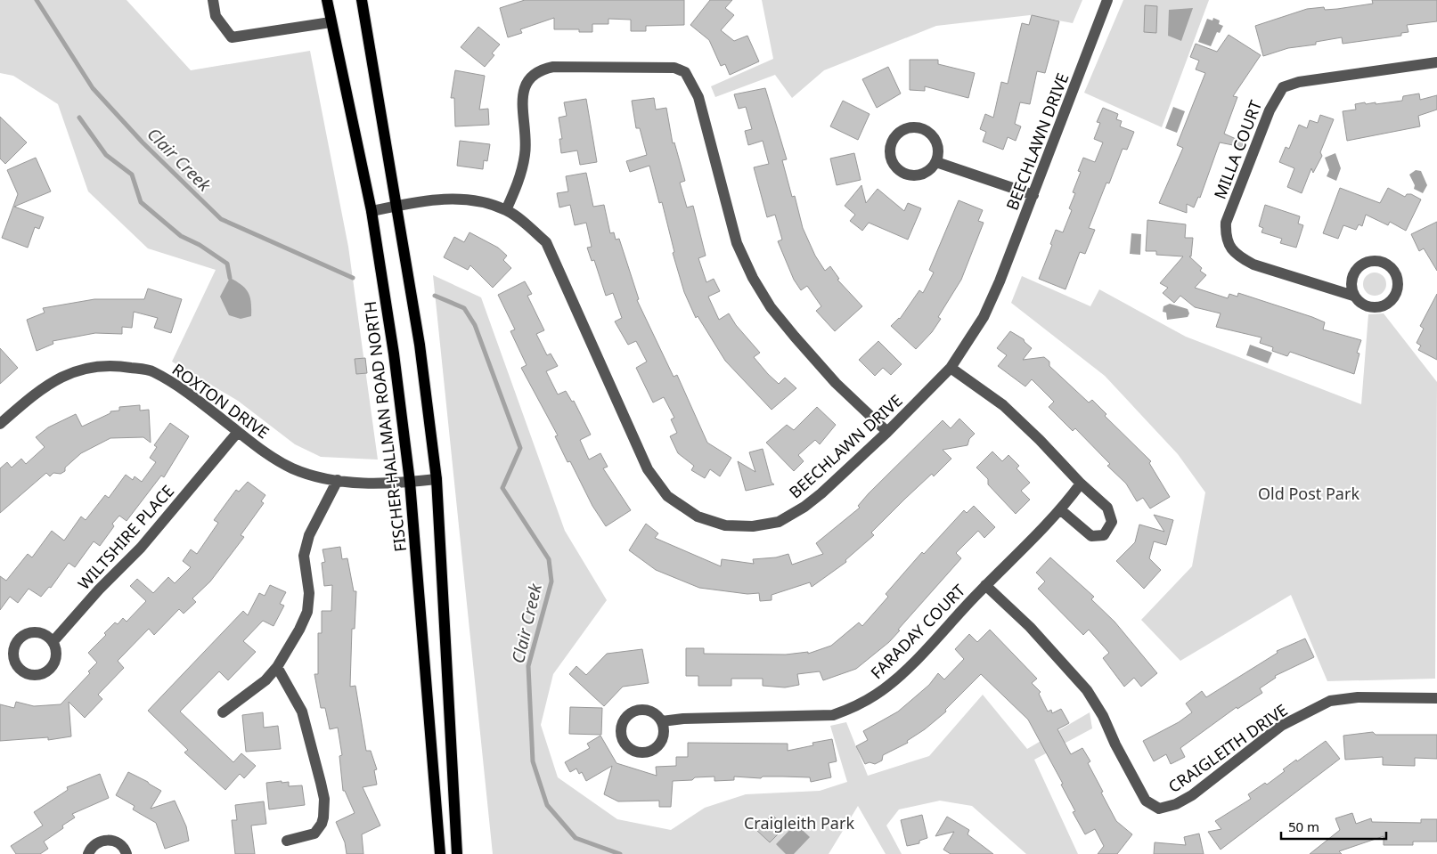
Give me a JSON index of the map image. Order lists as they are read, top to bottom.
{
  "streets": {
    "main road": ["FISCHER-HALLMAN ROAD NORTH"],
    "street": [
      "BEECHLAWN DRIVE",
      "MILLA COURT",
      "ROXTON DRIVE",
      "WILTSHIRE PLACE",
      "FARADAY COURT",
      "CRAIGLEITH DRIVE"
    ]
  },
  "crossings": [
    ["BEECHLAWN DRIVE", "FISCHER-HALLMAN ROAD NORTH"],
    ["ROXTON DRIVE", "FISCHER-HALLMAN ROAD NORTH"],
    ["ROXTON DRIVE", "WILTSHIRE PLACE"],
    ["FARADAY COURT", "CRAIGLEITH DRIVE"]
  ],
  "water": ["Clair Creek"],
  "parks": ["Old Post Park", "Craigleith Park"],
  "scale_bar": "50 m"
}
